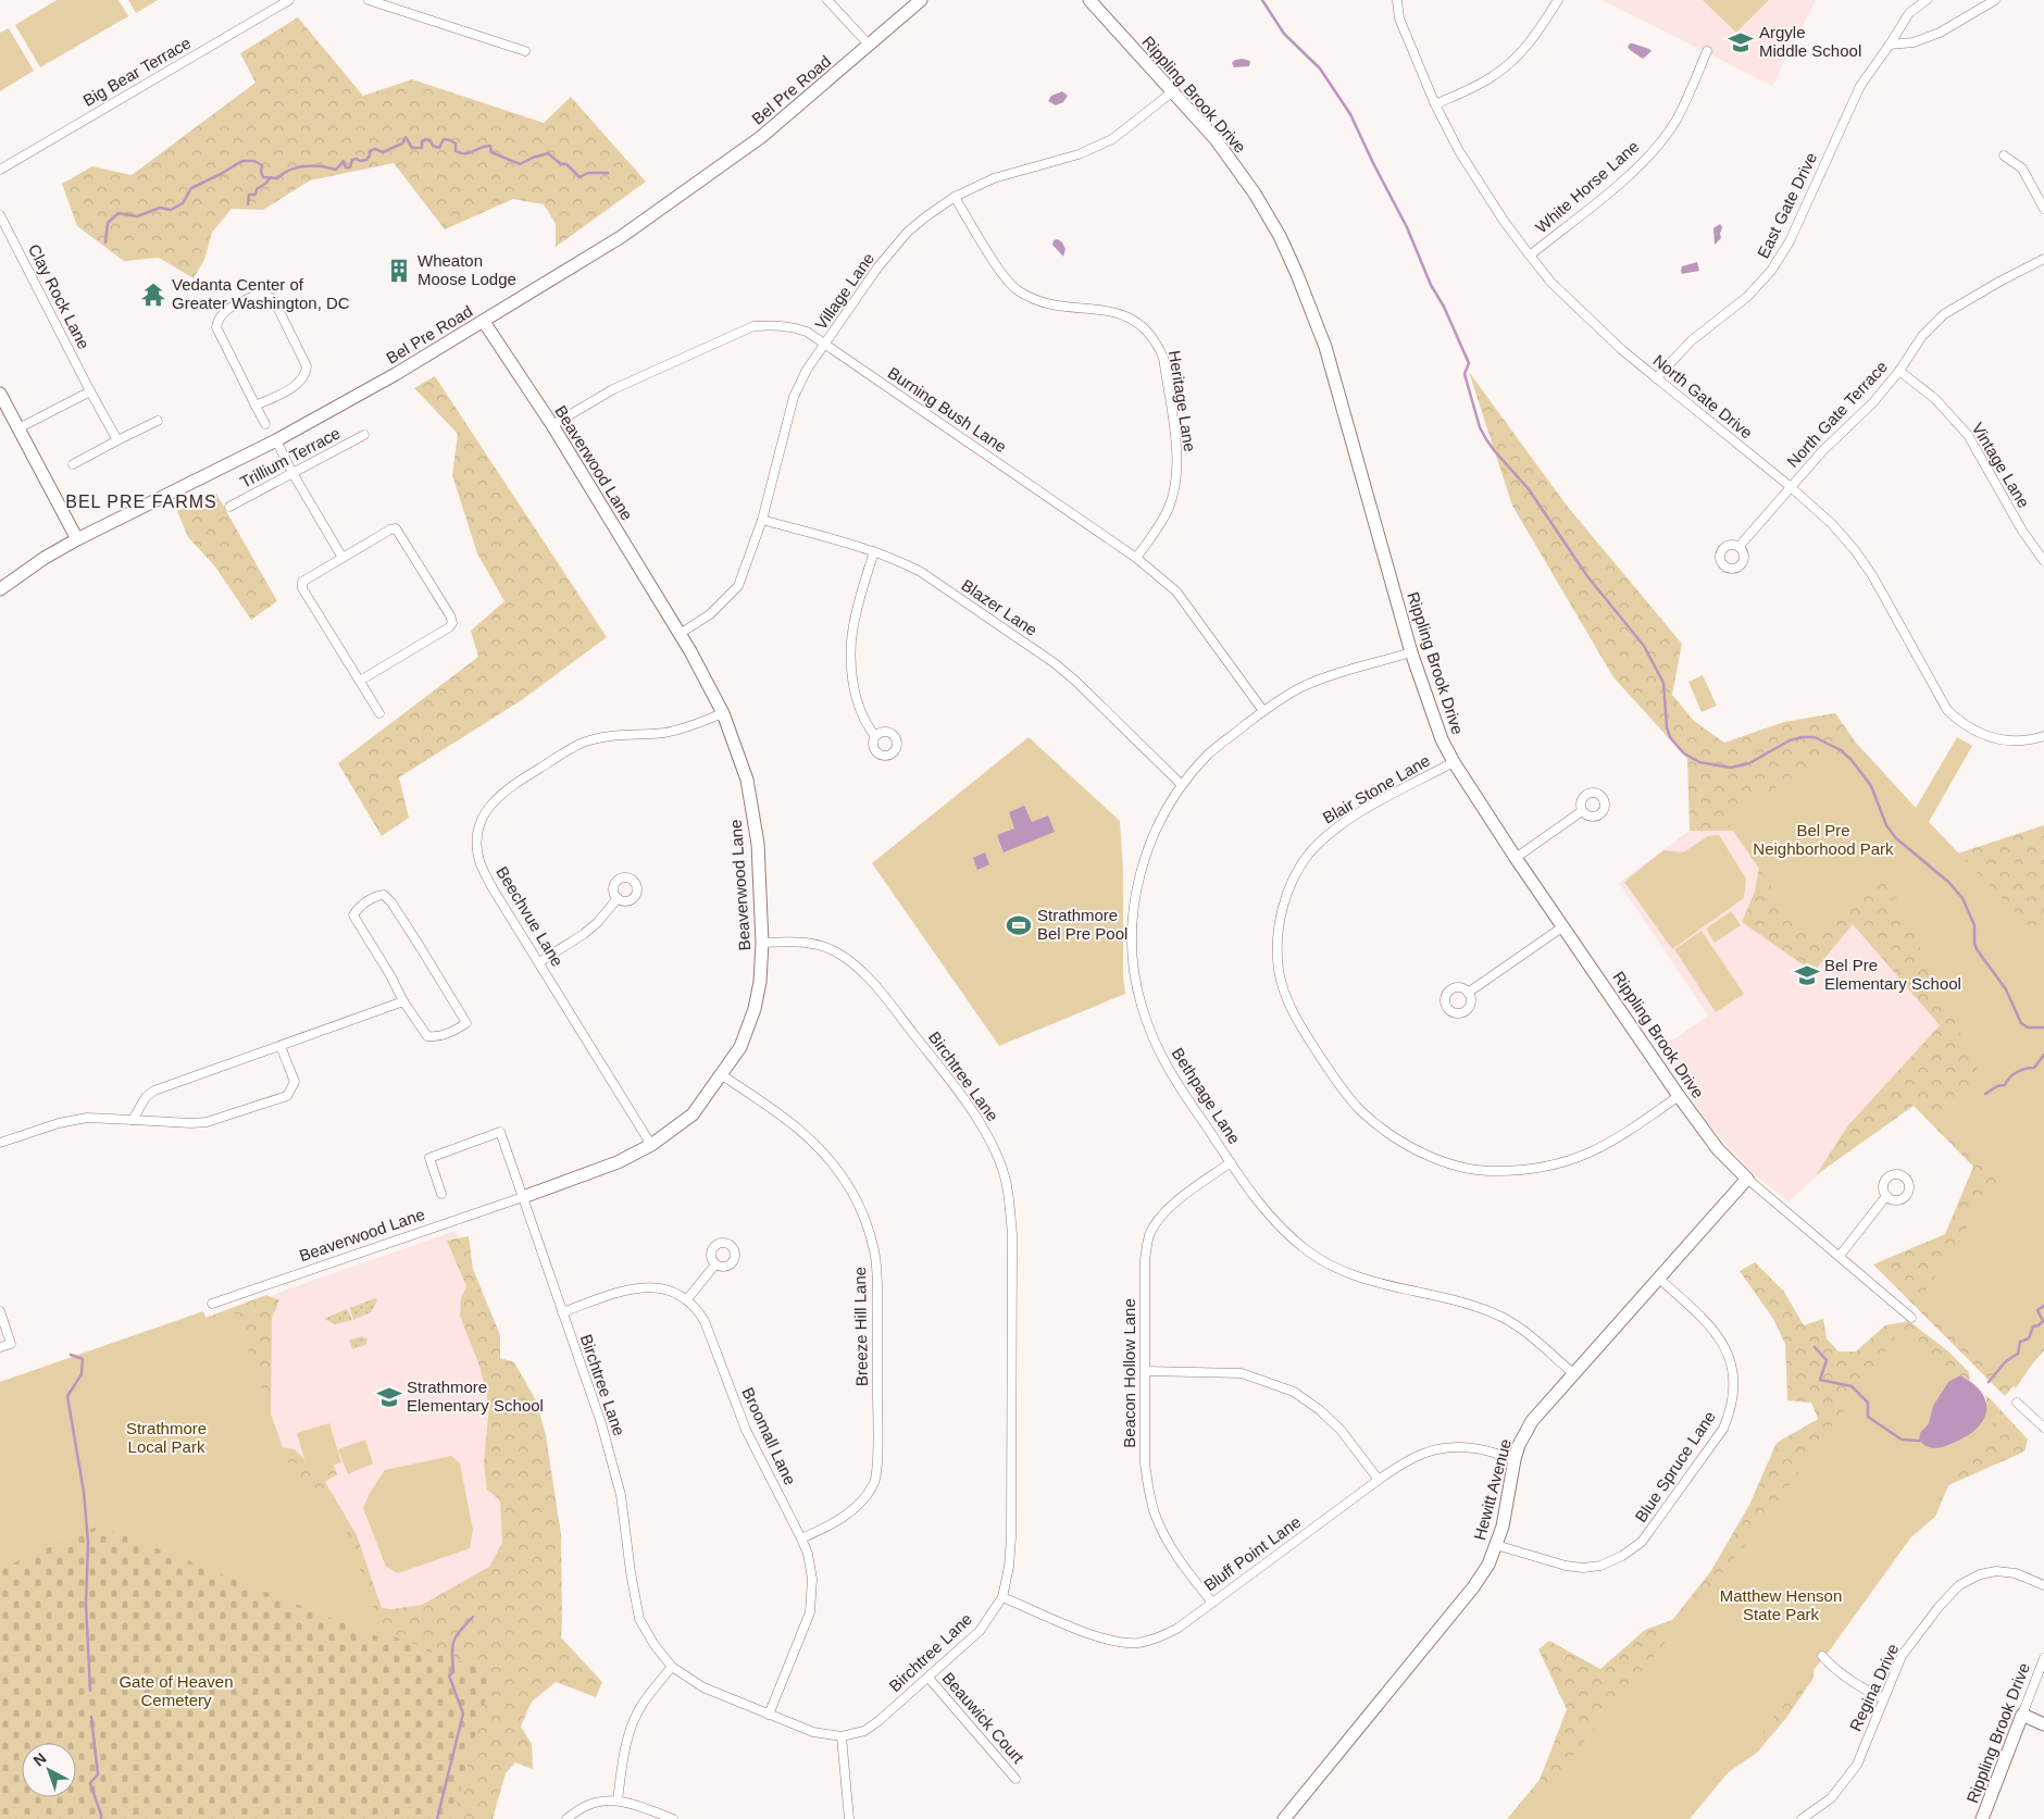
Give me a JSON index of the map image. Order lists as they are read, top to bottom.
{
  "streets": {
    "street": [
      "Big Bear Terrace",
      "Bel Pre Road",
      "Rippling Brook Drive",
      "White Horse Lane",
      "East Gate Drive",
      "Village Lane",
      "Clay Rock Lane",
      "North Gate Drive",
      "Heritage Lane",
      "Burning Bush Lane",
      "North Gate Terrace",
      "Trillium Terrace",
      "Beaverwood Lane",
      "Vintage Lane",
      "Blazer Lane",
      "Blair Stone Lane",
      "Beechvue Lane",
      "Birchtree Lane",
      "Bethpage Lane",
      "Breeze Hill Lane",
      "Beacon Hollow Lane",
      "Broomall Lane",
      "Blue Spruce Lane",
      "Hewitt Avenue",
      "Bluff Point Lane",
      "Regina Drive",
      "Beauwick Court"
    ]
  },
  "crossings": [
    ["Bel Pre Road", "Beaverwood Lane"],
    ["Rippling Brook Drive", "Village Lane"],
    ["Rippling Brook Drive", "Blair Stone Lane"],
    ["Rippling Brook Drive", "Bethpage Lane"],
    ["Rippling Brook Drive", "Hewitt Avenue"],
    ["White Horse Lane", "North Gate Drive"],
    ["East Gate Drive", "North Gate Drive"],
    ["Village Lane", "Heritage Lane"],
    ["Village Lane", "Burning Bush Lane"],
    ["Village Lane", "Beaverwood Lane"],
    ["Village Lane", "Blazer Lane"],
    ["North Gate Drive", "North Gate Terrace"],
    ["Heritage Lane", "Burning Bush Lane"],
    ["Burning Bush Lane", "Beaverwood Lane"],
    ["Burning Bush Lane", "Bethpage Lane"],
    ["North Gate Terrace", "Vintage Lane"],
    ["Beaverwood Lane", "Beechvue Lane"],
    ["Beaverwood Lane", "Birchtree Lane"],
    ["Beaverwood Lane", "Breeze Hill Lane"],
    ["Blazer Lane", "Bethpage Lane"],
    ["Birchtree Lane", "Broomall Lane"],
    ["Birchtree Lane", "Bluff Point Lane"],
    ["Birchtree Lane", "Beauwick Court"],
    ["Bethpage Lane", "Beacon Hollow Lane"],
    ["Bethpage Lane", "Hewitt Avenue"],
    ["Breeze Hill Lane", "Broomall Lane"],
    ["Beacon Hollow Lane", "Bluff Point Lane"],
    ["Blue Spruce Lane", "Hewitt Avenue"],
    ["Hewitt Avenue", "Bluff Point Lane"]
  ],
  "districts": ["BEL PRE FARMS"],
  "parks": [
    "Bel Pre Neighborhood Park",
    "Strathmore Local Park",
    "Matthew Henson State Park",
    "Gate of Heaven Cemetery"
  ],
  "places": {
    "school or university": ["Argyle Middle School", "Bel Pre Elementary School", "Strathmore Elementary School"],
    "building": ["Wheaton Moose Lodge"],
    "temple": ["Vedanta Center of Greater Washington, DC"],
    "sports": ["Strathmore Bel Pre Pool"]
  },
  "north": "top left"
}
